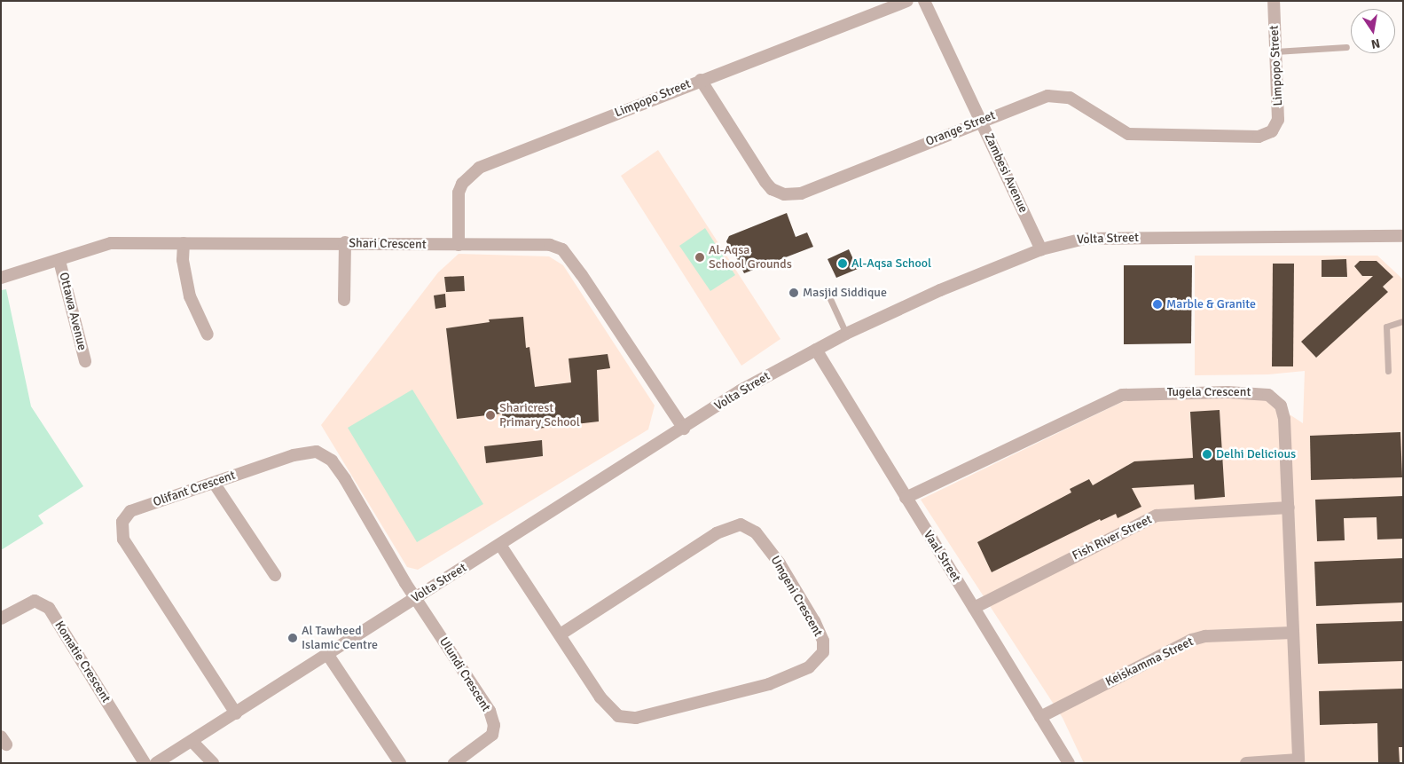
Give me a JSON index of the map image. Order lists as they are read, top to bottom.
{
  "streets": {
    "street": [
      "Limpopo Street",
      "Orange Street",
      "Zambesi Avenue",
      "Volta Street",
      "Shari Crescent",
      "Ottawa Avenue",
      "Tugela Crescent",
      "Olifant Crescent",
      "Fish River Street",
      "Vaal Street",
      "Umgeni Crescent",
      "Komatie Crescent",
      "Keiskamma Street",
      "Ulundi Crescent"
    ]
  },
  "crossings": [
    ["Limpopo Street", "Orange Street"],
    ["Limpopo Street", "Shari Crescent"],
    ["Orange Street", "Zambesi Avenue"],
    ["Zambesi Avenue", "Volta Street"],
    ["Volta Street", "Shari Crescent"],
    ["Volta Street", "Olifant Crescent"],
    ["Volta Street", "Vaal Street"],
    ["Volta Street", "Umgeni Crescent"],
    ["Volta Street", "Ulundi Crescent"],
    ["Shari Crescent", "Ottawa Avenue"],
    ["Tugela Crescent", "Fish River Street"],
    ["Tugela Crescent", "Vaal Street"],
    ["Tugela Crescent", "Keiskamma Street"],
    ["Olifant Crescent", "Ulundi Crescent"],
    ["Fish River Street", "Vaal Street"],
    ["Vaal Street", "Keiskamma Street"]
  ],
  "places": [
    "Al-Aqsa School Grounds",
    "Al-Aqsa School",
    "Masjid Siddique",
    "Marble & Granite",
    "Sharicrest Primary School",
    "Delhi Delicious",
    "Al Tawheed Islamic Centre"
  ],
  "north": "bottom"
}
